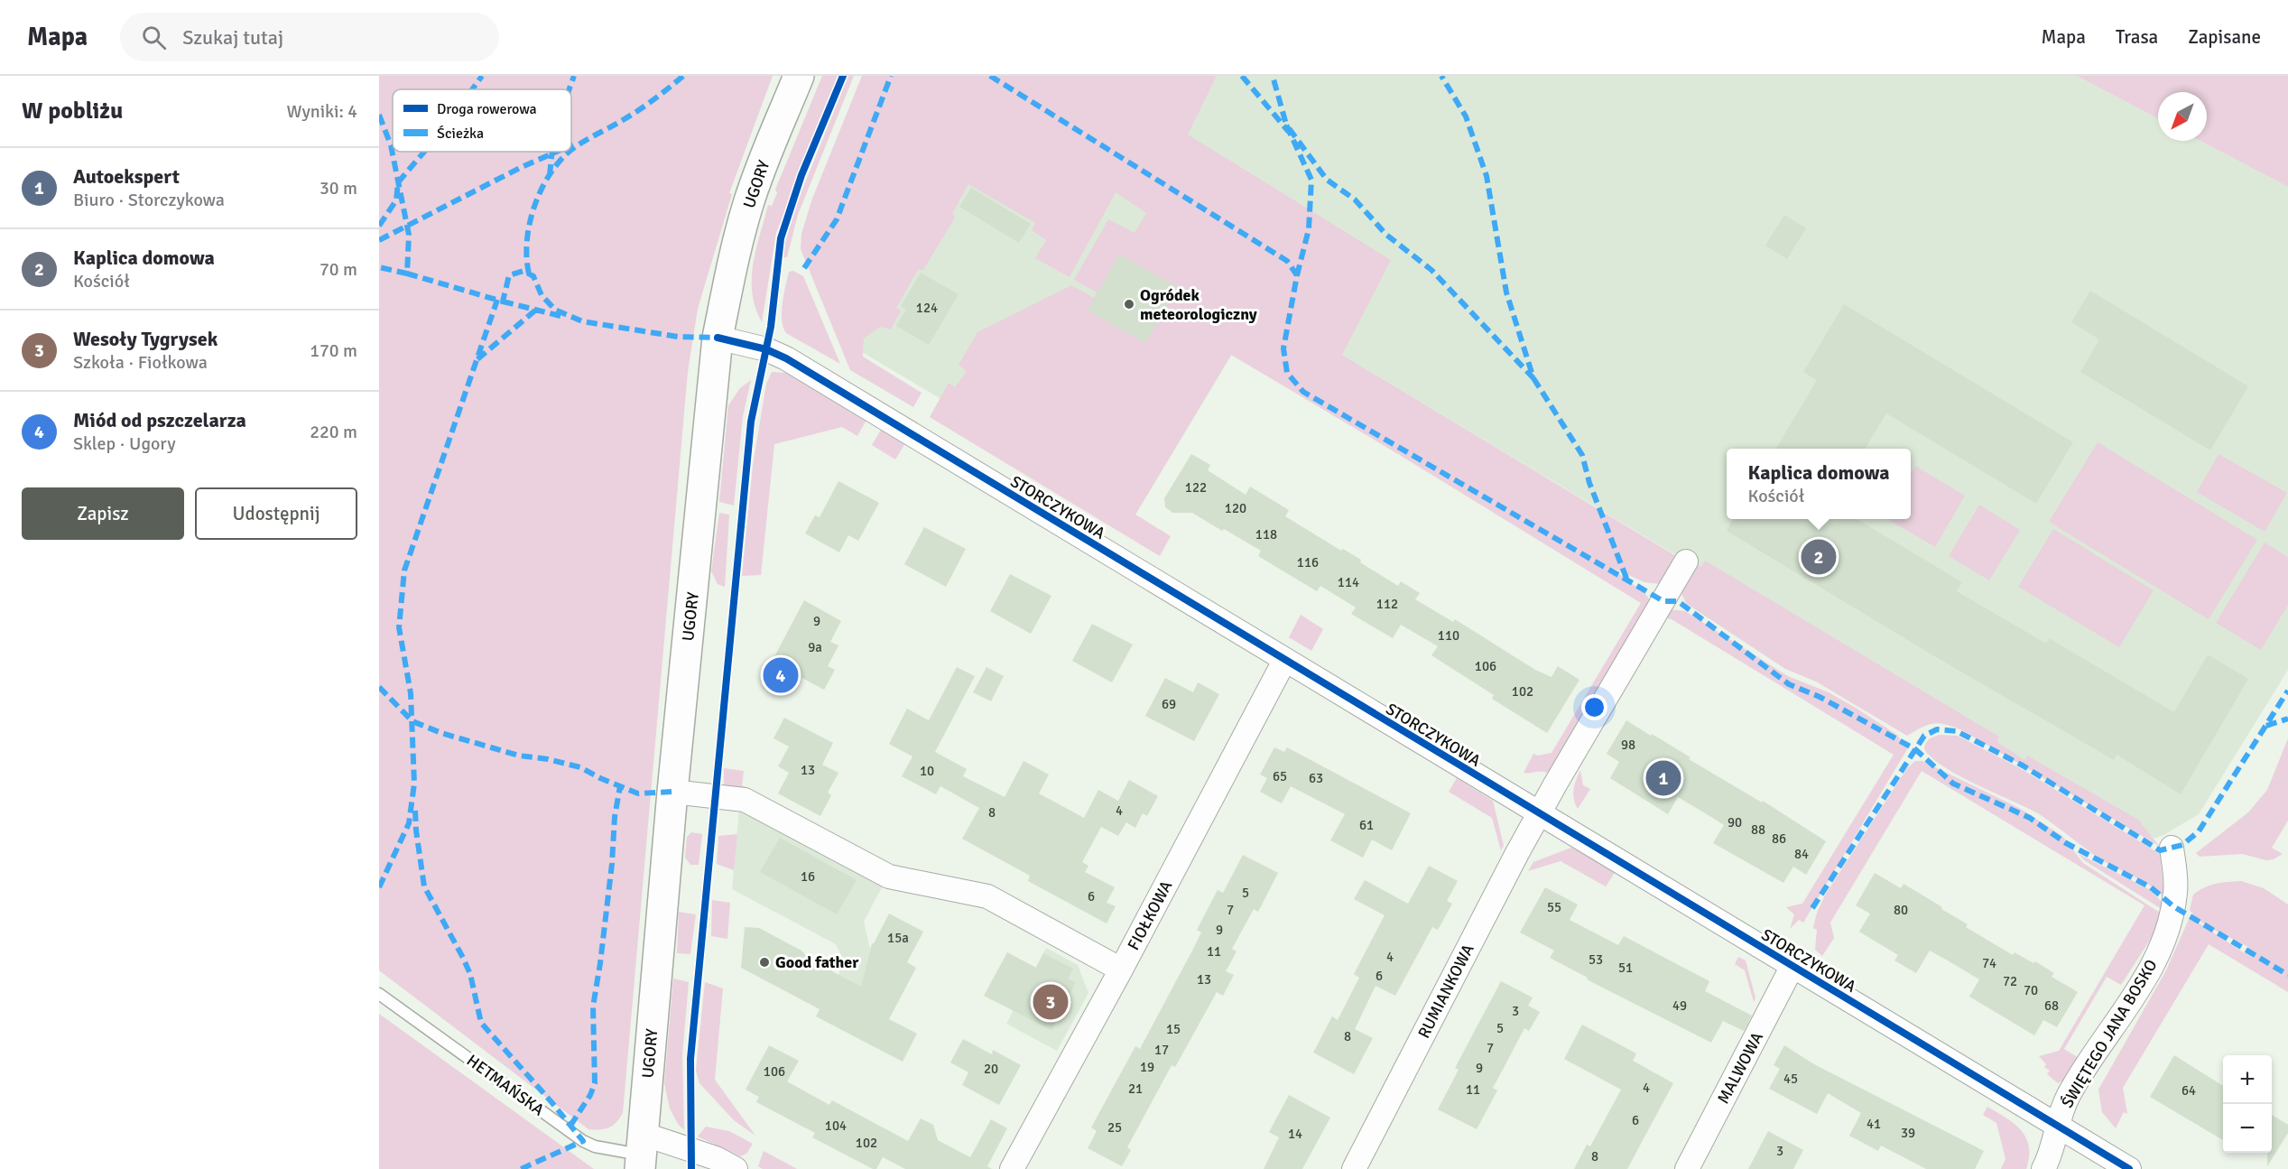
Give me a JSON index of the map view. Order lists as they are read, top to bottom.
{
  "streets": {
    "street": [
      "UGORY",
      "STORCZYKOWA",
      "FIOŁKOWA",
      "RUMIANKOWA",
      "ŚWIĘTEGO JANA BOSKO",
      "MALWOWA"
    ],
    "lane": ["HETMAŃSKA"]
  },
  "crossings": [
    ["UGORY", "STORCZYKOWA"],
    ["UGORY", "HETMAŃSKA"],
    ["STORCZYKOWA", "FIOŁKOWA"],
    ["STORCZYKOWA", "RUMIANKOWA"],
    ["STORCZYKOWA", "ŚWIĘTEGO JANA BOSKO"],
    ["STORCZYKOWA", "MALWOWA"]
  ],
  "places": ["Ogródek meteorologiczny", "Good father"],
  "house_numbers": [
    "124",
    "122",
    "120",
    "118",
    "116",
    "114",
    "112",
    "9",
    "110",
    "9a",
    "106",
    "102",
    "69",
    "98",
    "13",
    "10",
    "65",
    "63",
    "4",
    "8",
    "90",
    "61",
    "88",
    "86",
    "84",
    "16",
    "5",
    "6",
    "55",
    "7",
    "80",
    "9",
    "15a",
    "11",
    "4",
    "53",
    "74",
    "51",
    "6",
    "13",
    "72",
    "70",
    "49",
    "68",
    "3",
    "5",
    "15",
    "8",
    "7",
    "17",
    "19",
    "9",
    "20",
    "106",
    "45",
    "4",
    "21",
    "11",
    "64",
    "6",
    "41",
    "104",
    "25",
    "39",
    "14",
    "102",
    "3",
    "8"
  ],
  "legend": ["Droga rowerowa", "Ścieżka"],
  "north": "bottom left",
  "page": {
    "header": "Mapa",
    "search": "Szukaj tutaj",
    "nav": ["Mapa", "Trasa", "Zapisane"],
    "heading": ["W pobliżu", "Wyniki: 4"],
    "list": [
      {
        "mark": "1",
        "name": "Autoekspert",
        "note": "Biuro · Storczykowa",
        "value": "30 m"
      },
      {
        "mark": "2",
        "name": "Kaplica domowa",
        "note": "Kościół",
        "value": "70 m"
      },
      {
        "mark": "3",
        "name": "Wesoły Tygrysek",
        "note": "Szkoła · Fiołkowa",
        "value": "170 m"
      },
      {
        "mark": "4",
        "name": "Miód od pszczelarza",
        "note": "Sklep · Ugory",
        "value": "220 m"
      }
    ],
    "popup": ["Kaplica domowa", "Kościół"],
    "buttons": ["Zapisz", "Udostępnij"],
    "pins": [
      "2",
      "4",
      "1",
      "3"
    ],
    "map_buttons": ["+", "−"]
  }
}
